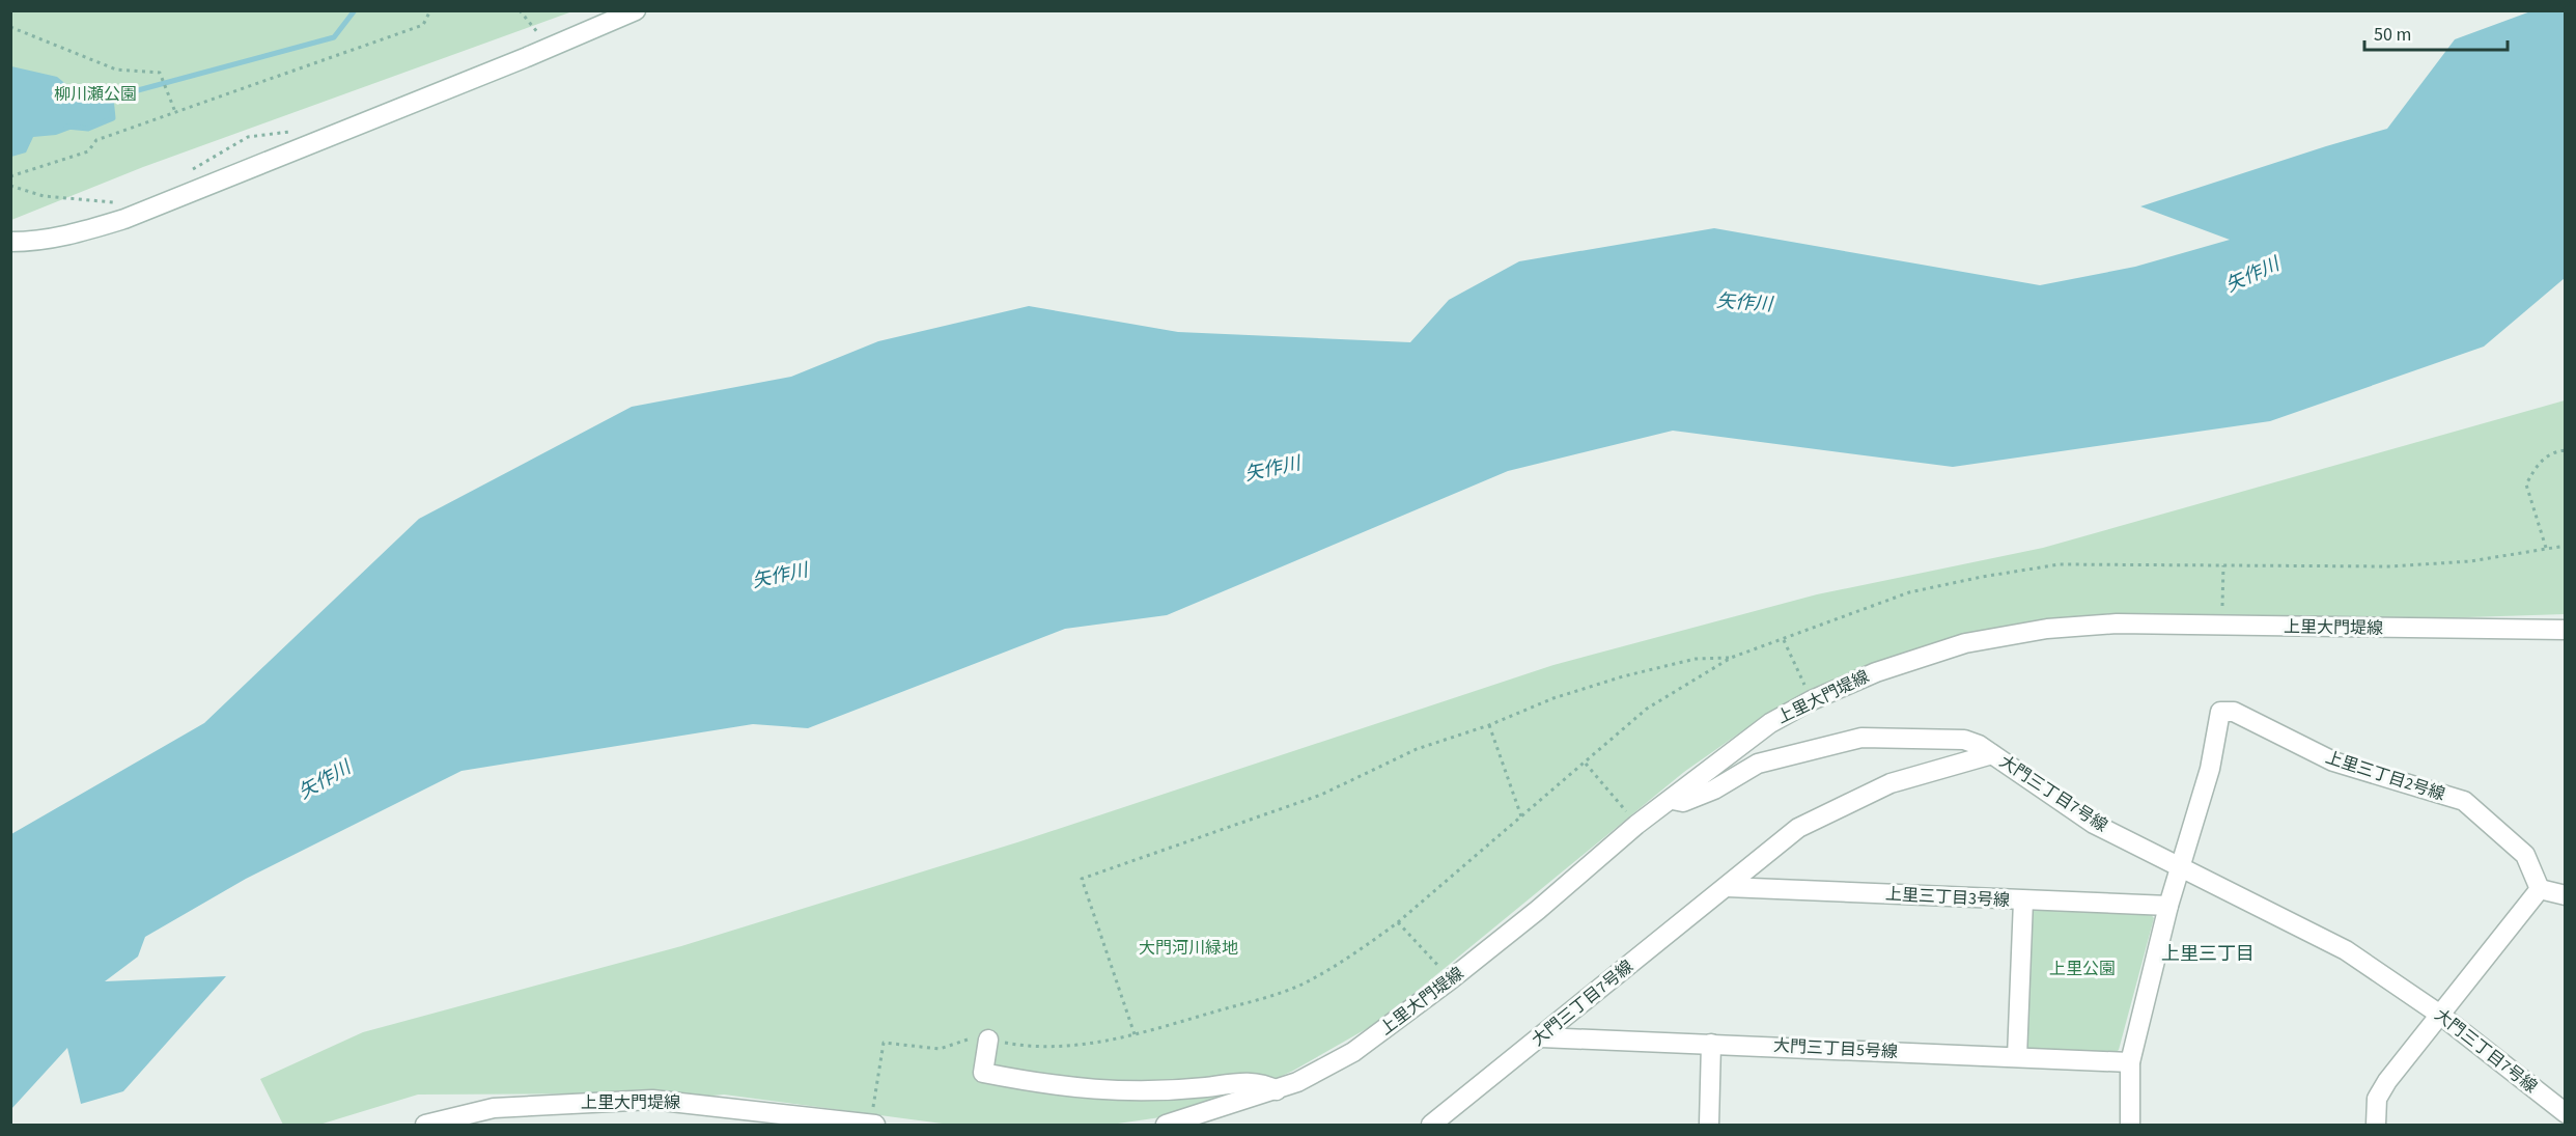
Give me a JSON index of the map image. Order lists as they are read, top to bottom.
{
  "streets": {
    "street": [
      "上里大門堤線",
      "上里三丁目2号線",
      "大門三丁目7号線",
      "上里三丁目3号線",
      "大門三丁目5号線"
    ]
  },
  "crossings": [
    ["上里三丁目2号線", "大門三丁目7号線"],
    ["大門三丁目7号線", "上里三丁目3号線"],
    ["大門三丁目7号線", "大門三丁目5号線"]
  ],
  "districts": ["上里三丁目"],
  "water": ["矢作川"],
  "parks": ["柳川瀬公園", "大門河川緑地", "上里公園"],
  "scale_bar": "50 m"
}
